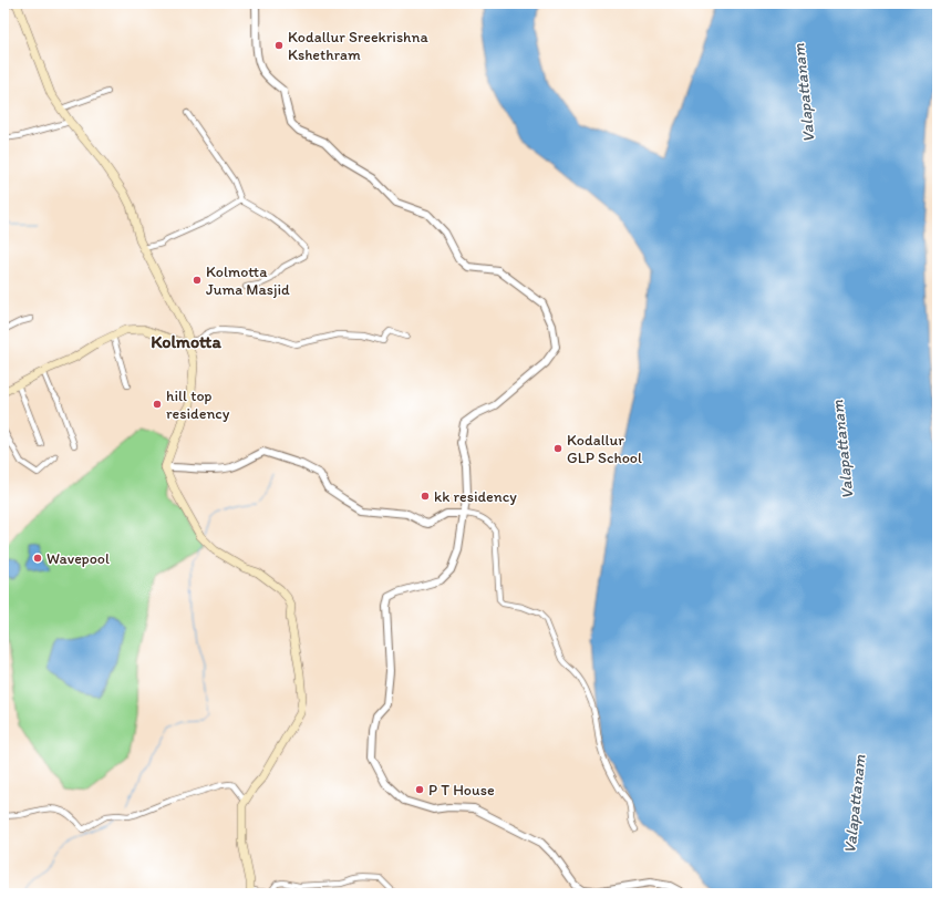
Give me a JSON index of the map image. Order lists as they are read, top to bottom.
{
  "districts": ["Kolmotta"],
  "water": ["Valapattanam"],
  "places": [
    "Kodallur Sreekrishna Kshethram",
    "Kolmotta Juma Masjid",
    "hill top residency",
    "Kodallur GLP School",
    "kk residency",
    "Wavepool",
    "P T House"
  ]
}
